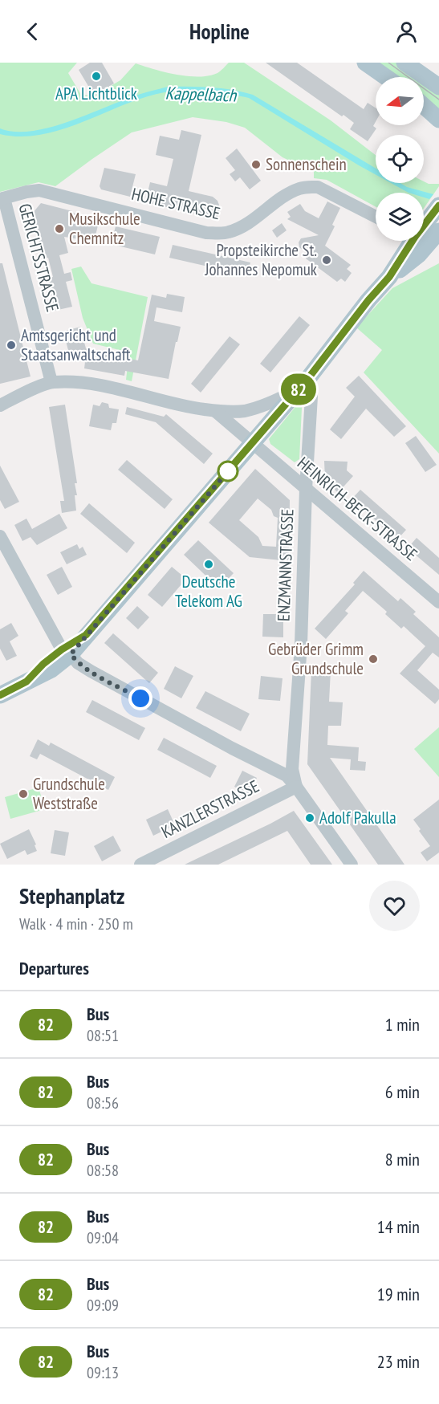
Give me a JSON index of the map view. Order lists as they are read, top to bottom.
{
  "streets": {
    "street": [
      "HOHE STRASSE",
      "GERICHTSSTRASSE",
      "HEINRICH-BECK-STRASSE",
      "ENZMANNSTRASSE",
      "KANZLERSTRASSE"
    ]
  },
  "crossings": [
    ["HOHE STRASSE", "GERICHTSSTRASSE"],
    ["HEINRICH-BECK-STRASSE", "ENZMANNSTRASSE"],
    ["ENZMANNSTRASSE", "KANZLERSTRASSE"]
  ],
  "water": ["Kappelbach"],
  "places": [
    "APA Lichtblick",
    "Sonnenschein",
    "Musikschule Chemnitz",
    "Propsteikirche St. Johannes Nepomuk",
    "Amtsgericht und Staatsanwaltschaft",
    "Deutsche Telekom AG",
    "Gebrüder Grimm Grundschule",
    "Grundschule Weststraße",
    "Adolf Pakulla"
  ],
  "lines": ["bus line 82"],
  "north": "left",
  "page": {
    "header": "Hopline",
    "on_map": "82",
    "heading": [
      ["Stephanplatz", "Walk · 4 min · 250 m"],
      "Departures"
    ],
    "list": [
      {
        "mark": "82",
        "name": "Bus",
        "note": "08:51",
        "value": "1 min"
      },
      {
        "mark": "82",
        "name": "Bus",
        "note": "08:56",
        "value": "6 min"
      },
      {
        "mark": "82",
        "name": "Bus",
        "note": "08:58",
        "value": "8 min"
      },
      {
        "mark": "82",
        "name": "Bus",
        "note": "09:04",
        "value": "14 min"
      },
      {
        "mark": "82",
        "name": "Bus",
        "note": "09:09",
        "value": "19 min"
      },
      {
        "mark": "82",
        "name": "Bus",
        "note": "09:13",
        "value": "23 min"
      }
    ]
  }
}
